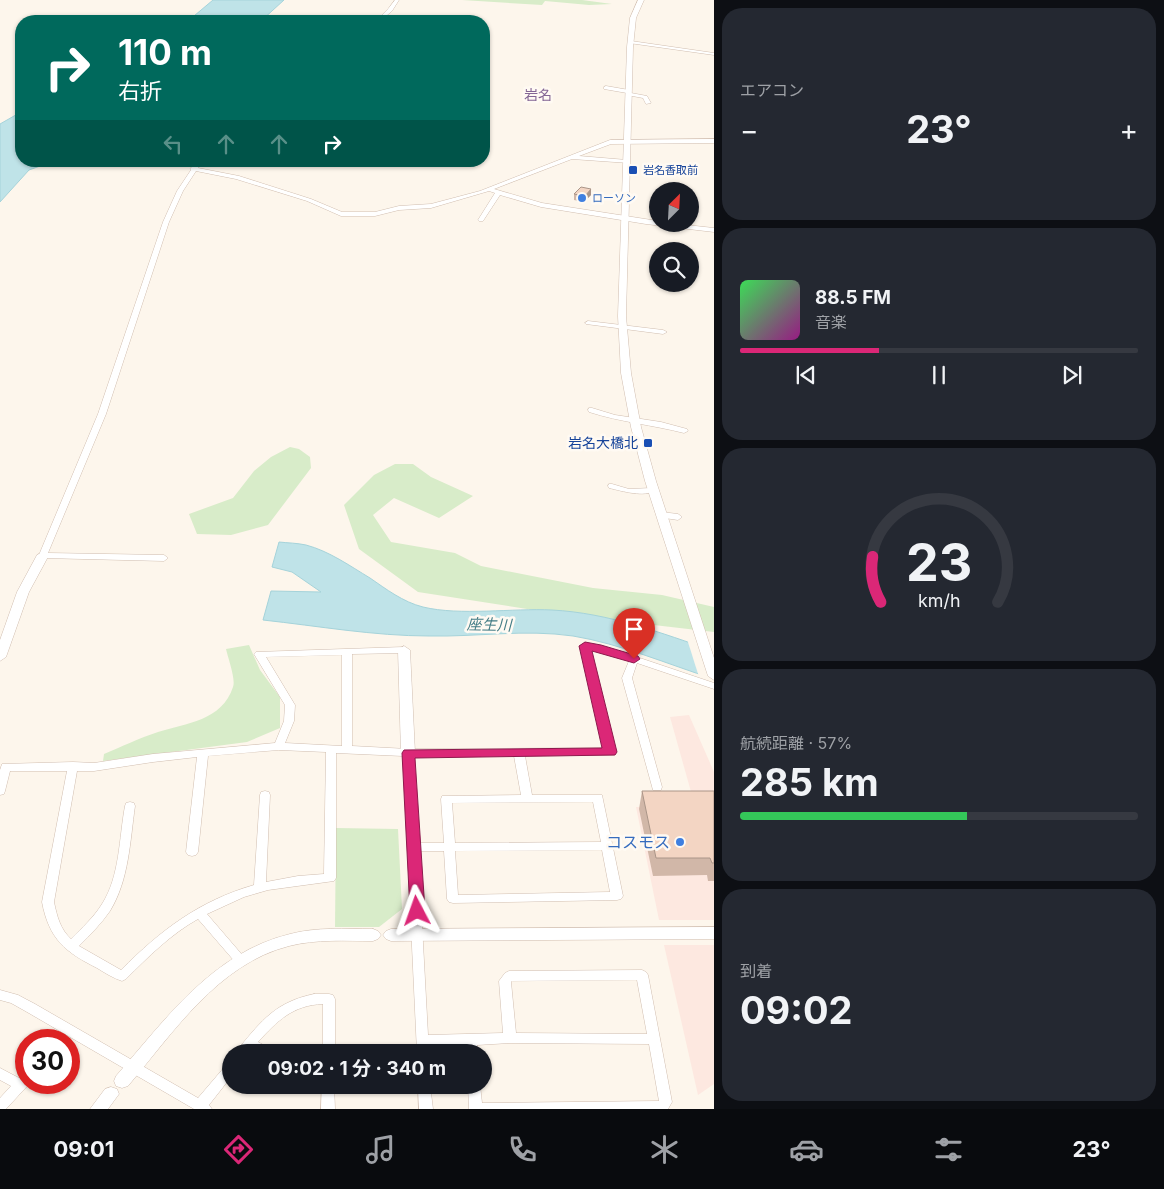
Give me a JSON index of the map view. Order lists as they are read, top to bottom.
{
  "districts": ["岩名"],
  "water": ["座生川"],
  "places": {
    "transit": ["岩名香取前", "岩名大橋北"],
    "other": ["ローソン", "コスモス"]
  },
  "north": "top right",
  "page": {
    "tile": [
      "エアコン",
      ["航続距離 · 57%", "285 km"],
      ["到着", "09:02"]
    ],
    "turn": ["110 m", "右折"],
    "heat": ["−", "23°", "+"],
    "song": ["88.5 FM", "音楽"],
    "limit": "30",
    "trip": "09:02 · 1 分 · 340 m",
    "tabs": ["09:01", "23°"],
    "gauge": ["23", "km/h"]
  }
}
